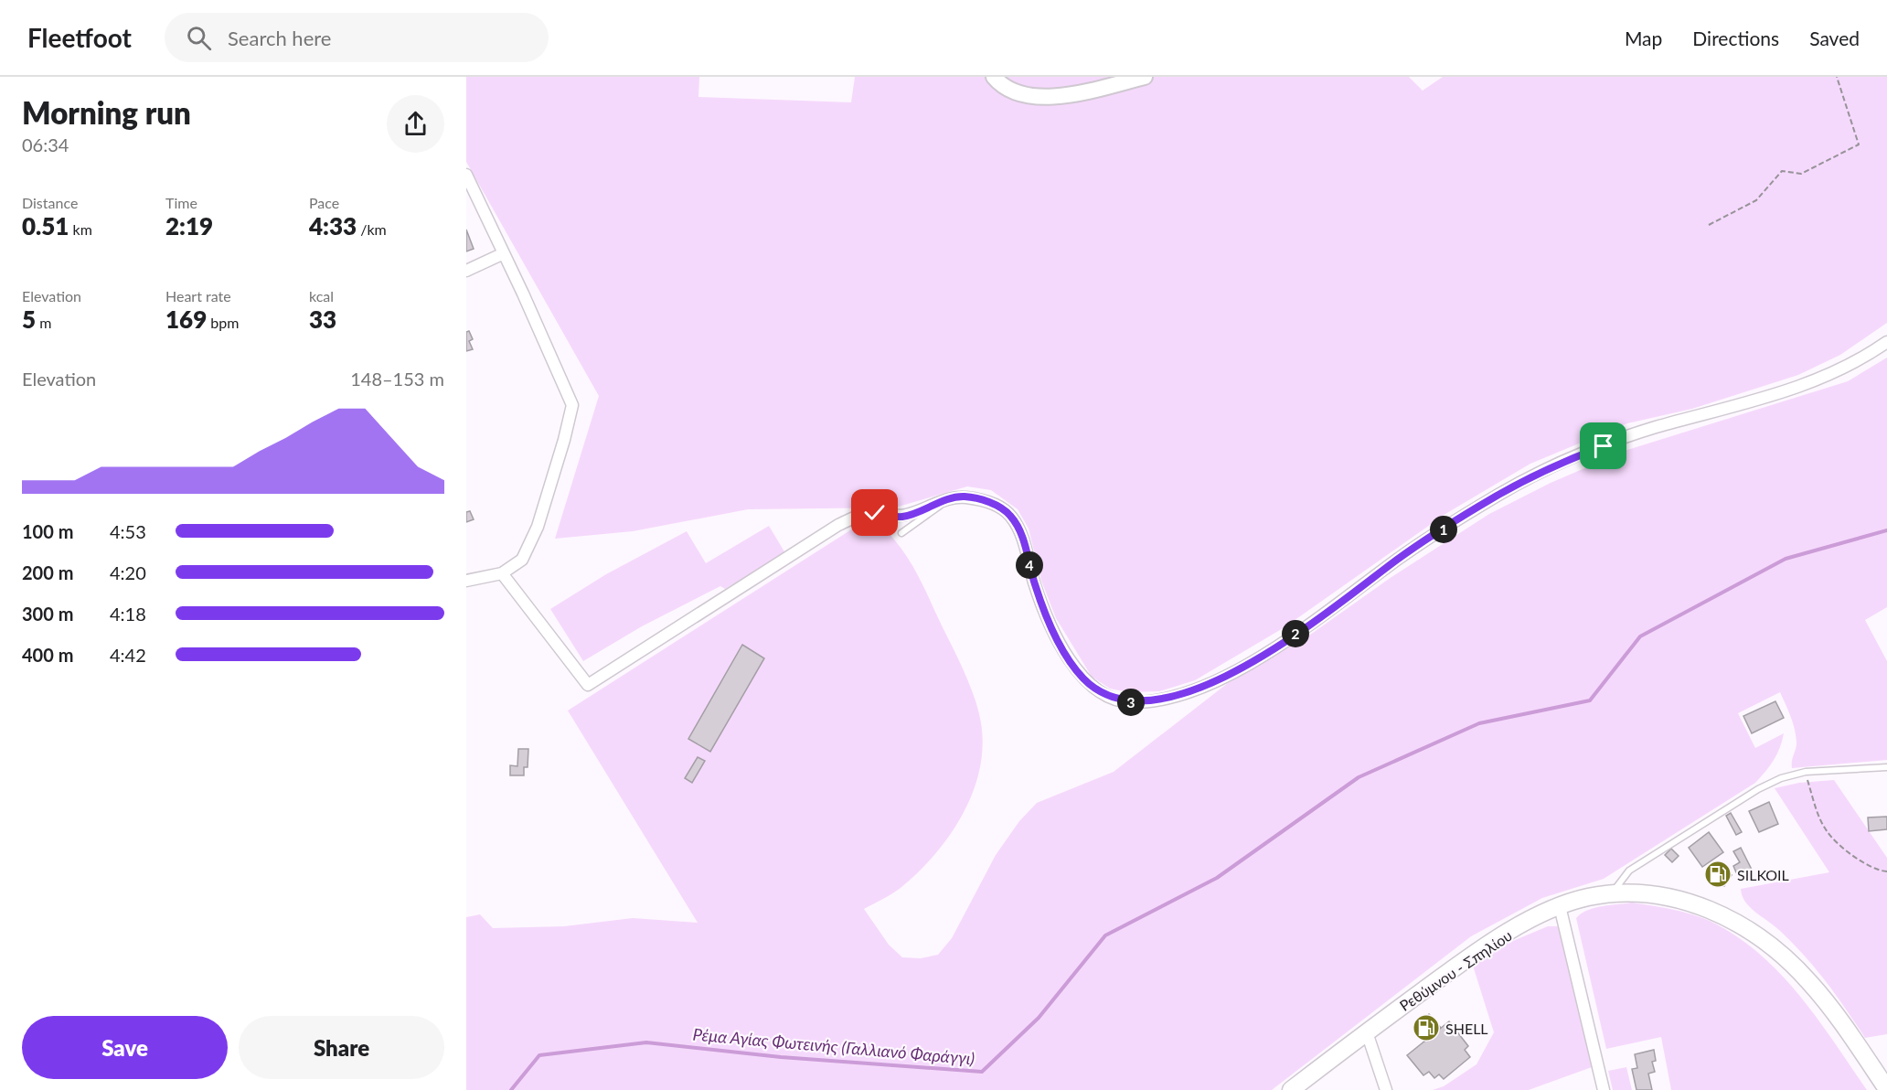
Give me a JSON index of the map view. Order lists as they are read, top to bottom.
{
  "streets": {
    "main road": ["Ρεθύμνου - Σπηλίου"]
  },
  "water": ["Ρέμα Αγίας Φωτεινής (Γαλλιανό Φαράγγι)"],
  "places": {
    "fuel station": ["SILKOIL", "SHELL"]
  },
  "page": {
    "header": "Fleetfoot",
    "search": "Search here",
    "nav": ["Map", "Directions", "Saved"],
    "heading": ["Morning run", "06:34"],
    "stats": [
      ["Distance", "0.51 km"],
      ["Time", "2:19"],
      ["Pace", "4:33 /km"],
      ["Elevation", "5 m"],
      ["Heart rate", "169 bpm"],
      ["kcal", "33"]
    ],
    "chart": ["Elevation", "148–153 m"],
    "list": [
      {
        "name": "100 m",
        "note": "4:53"
      },
      {
        "name": "200 m",
        "note": "4:20"
      },
      {
        "name": "300 m",
        "note": "4:18"
      },
      {
        "name": "400 m",
        "note": "4:42"
      }
    ],
    "pins": [
      "1",
      "4",
      "2",
      "3"
    ],
    "buttons": ["Save", "Share"]
  }
}
